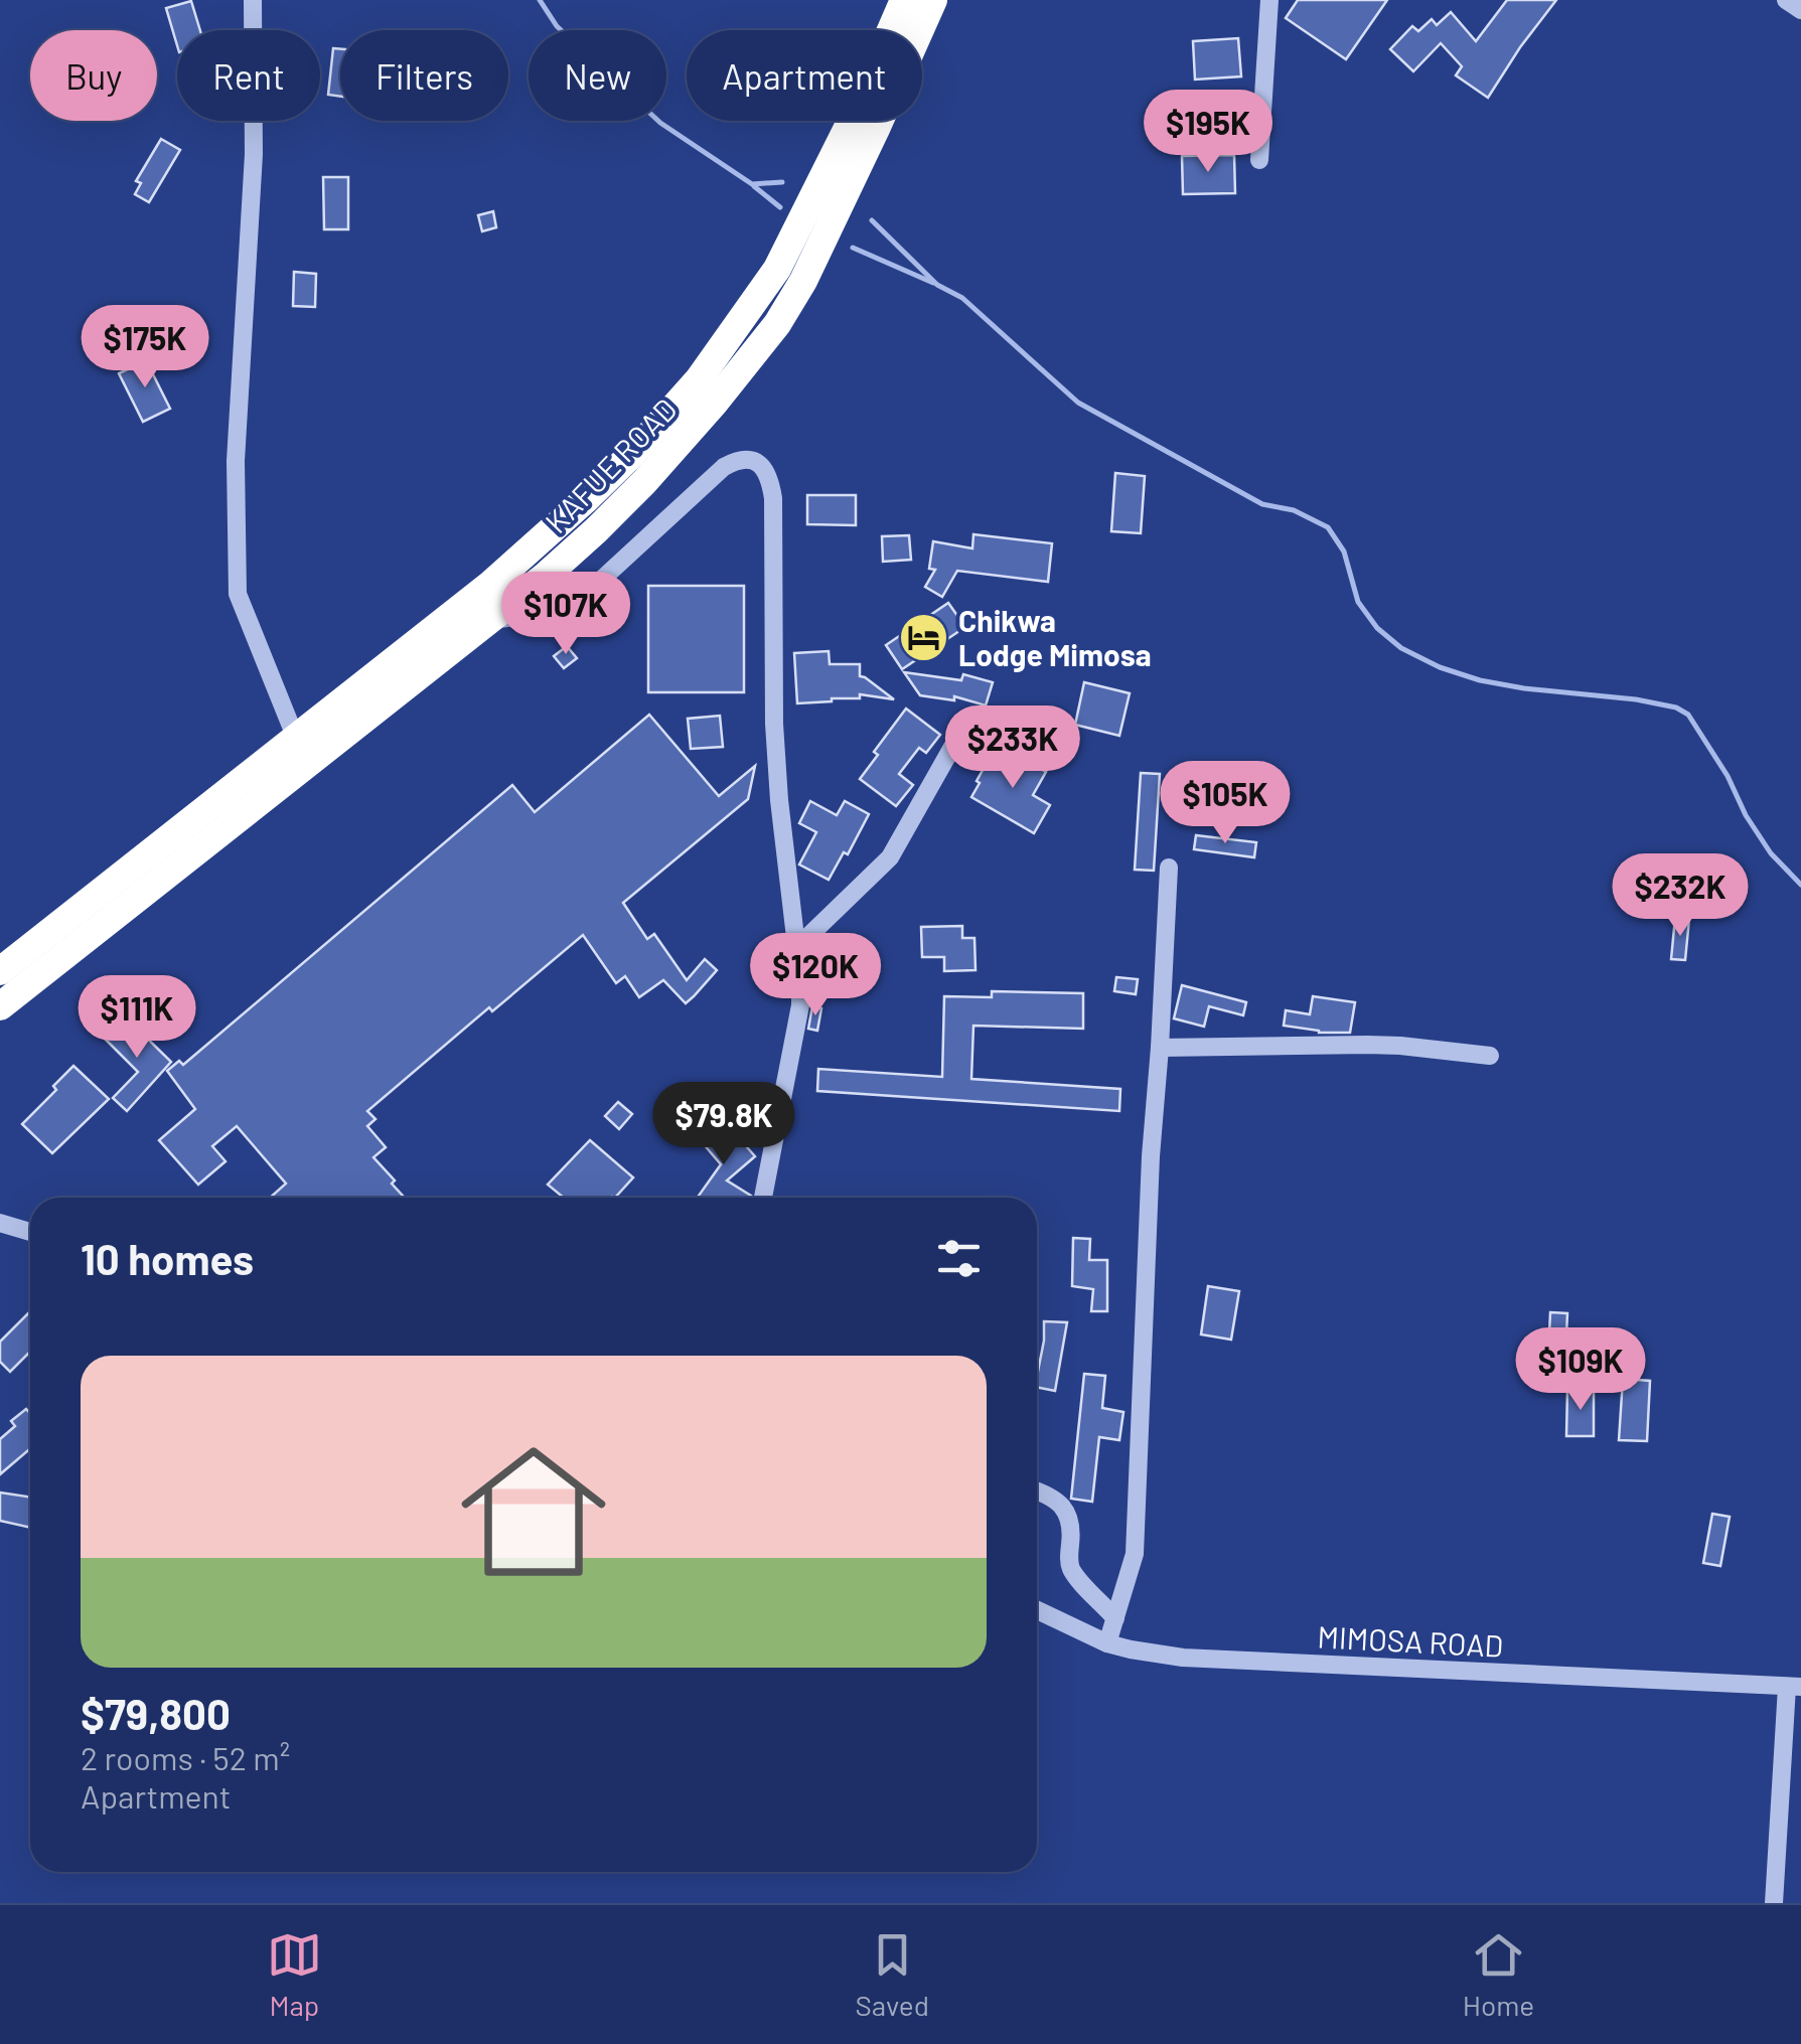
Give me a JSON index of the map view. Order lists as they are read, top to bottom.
{
  "streets": {
    "highway": ["KAFUE ROAD"],
    "street": ["MIMOSA ROAD"]
  },
  "places": {
    "hotel": ["Chikwa Lodge Mimosa"]
  },
  "page": {
    "chip": [
      "Buy",
      "Rent",
      "Filters",
      "New",
      "Apartment"
    ],
    "price": [
      "$195K",
      "$175K",
      "$107K",
      "$233K",
      "$105K",
      "$232K",
      "$120K",
      "$111K",
      "$79.8K",
      "$109K"
    ],
    "heading": "10 homes",
    "list": [
      {
        "name": "$79,800",
        "note": "2 rooms · 52 m² · Apartment"
      }
    ],
    "tabs": ["Map", "Saved", "Home"]
  }
}
